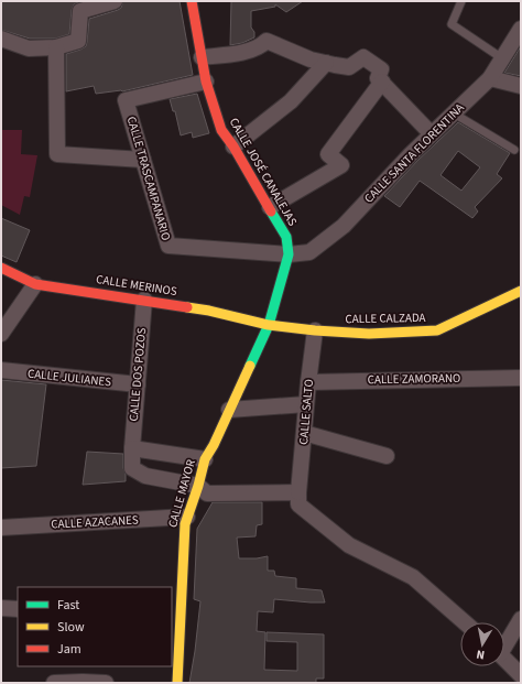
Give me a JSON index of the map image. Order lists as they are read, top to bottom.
{
  "streets": {
    "street": [
      "CALLE SANTA FLORENTINA",
      "CALLE JOSÉ CANALEJAS",
      "CALLE TRASCAMPANARIO",
      "CALLE MERINOS",
      "CALLE CALZADA",
      "CALLE DOS POZOS",
      "CALLE JULIANES",
      "CALLE ZAMORANO",
      "CALLE SALTO",
      "CALLE MAYOR",
      "CALLE AZACANES"
    ]
  },
  "crossings": [
    ["CALLE SANTA FLORENTINA", "CALLE JOSÉ CANALEJAS"],
    ["CALLE SANTA FLORENTINA", "CALLE TRASCAMPANARIO"],
    ["CALLE JOSÉ CANALEJAS", "CALLE TRASCAMPANARIO"],
    ["CALLE JOSÉ CANALEJAS", "CALLE MERINOS"],
    ["CALLE JOSÉ CANALEJAS", "CALLE CALZADA"],
    ["CALLE JOSÉ CANALEJAS", "CALLE MAYOR"],
    ["CALLE MERINOS", "CALLE CALZADA"],
    ["CALLE MERINOS", "CALLE DOS POZOS"],
    ["CALLE MERINOS", "CALLE MAYOR"],
    ["CALLE CALZADA", "CALLE SALTO"],
    ["CALLE CALZADA", "CALLE MAYOR"],
    ["CALLE DOS POZOS", "CALLE JULIANES"],
    ["CALLE DOS POZOS", "CALLE MAYOR"],
    ["CALLE ZAMORANO", "CALLE SALTO"],
    ["CALLE MAYOR", "CALLE AZACANES"]
  ],
  "legend": ["Fast", "Slow", "Jam"],
  "north": "bottom"
}
